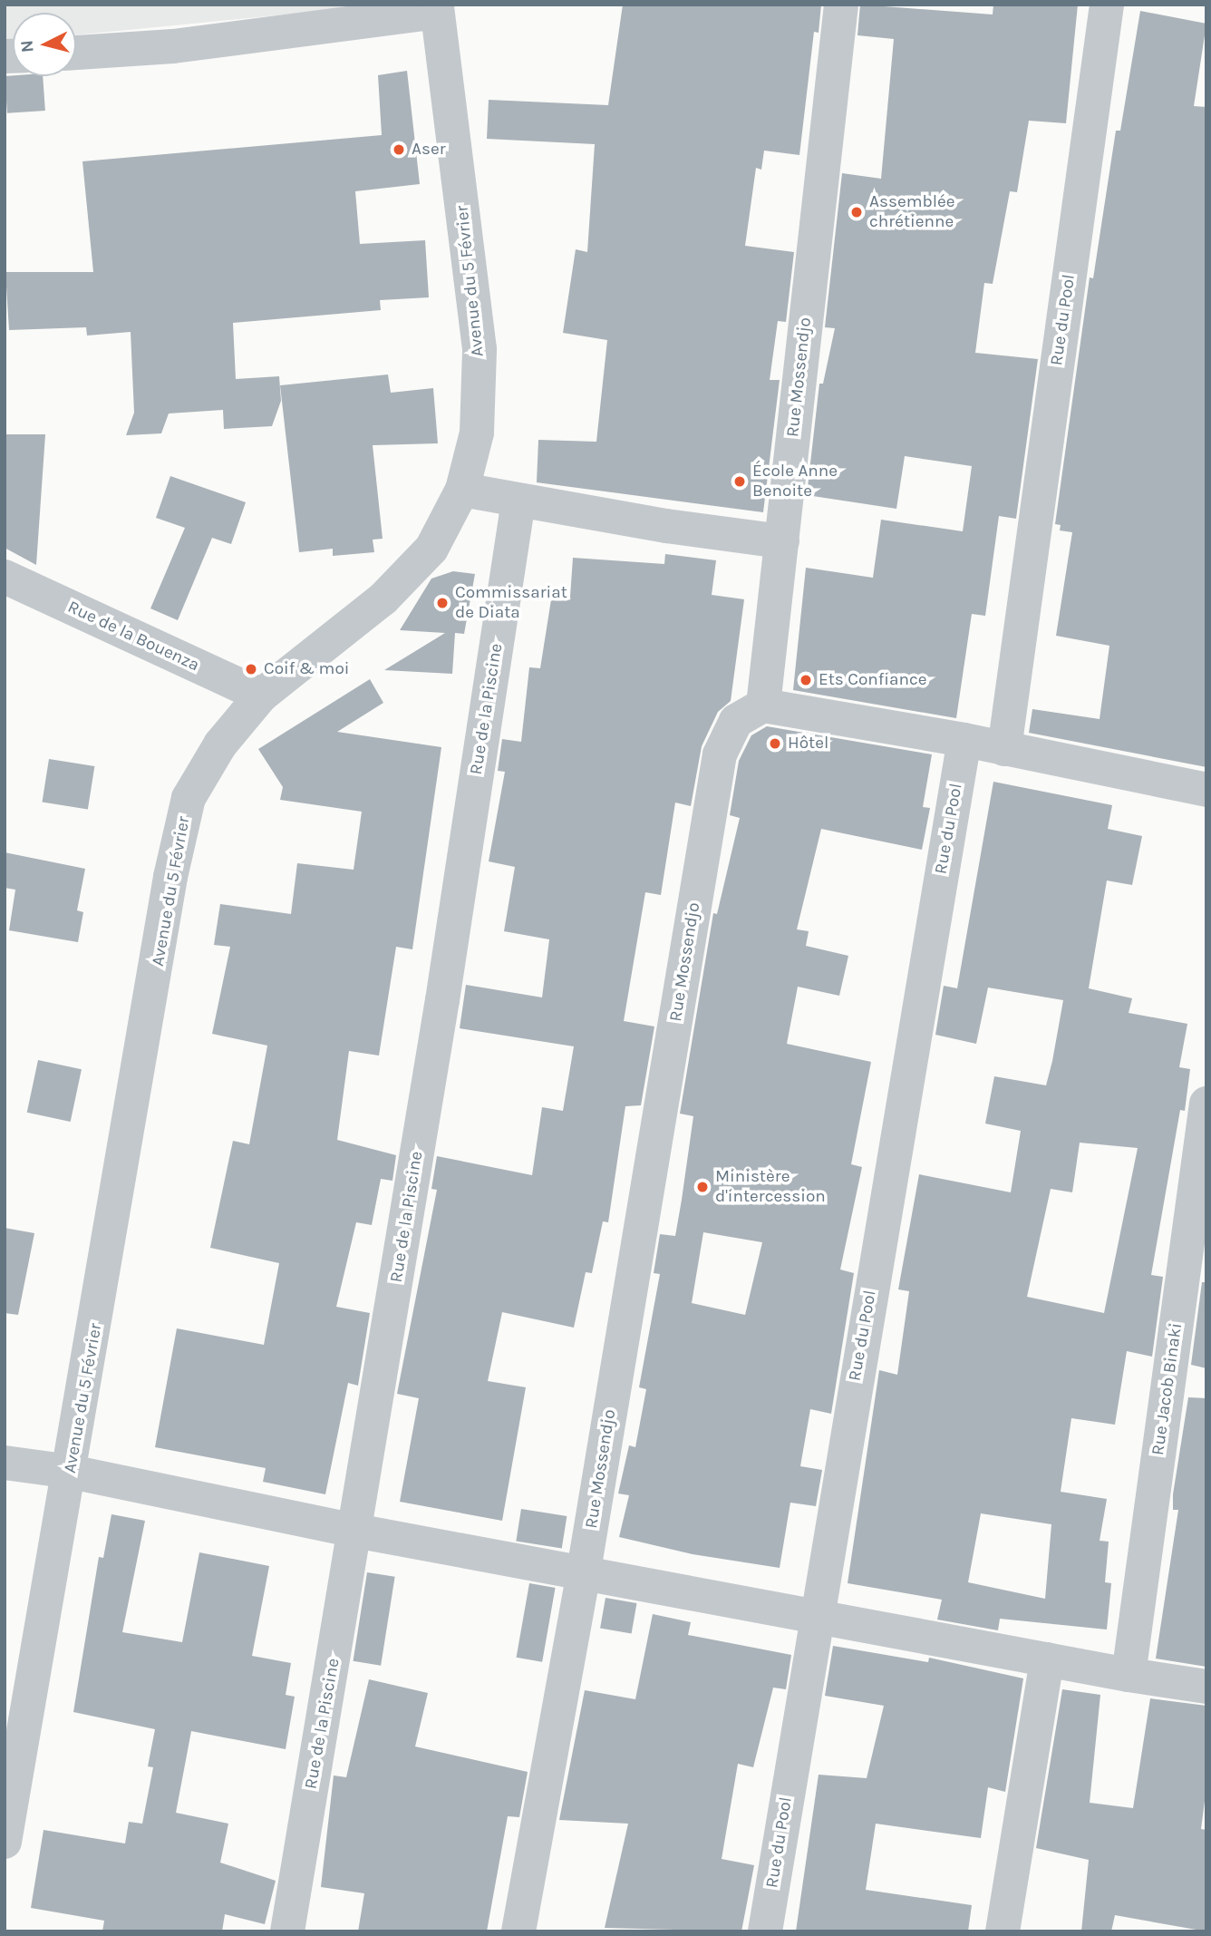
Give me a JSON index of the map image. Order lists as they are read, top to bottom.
{
  "streets": {
    "street": [
      "Avenue du 5 Février",
      "Rue du Pool",
      "Rue Mossendjo",
      "Rue de la Bouenza",
      "Rue de la Piscine",
      "Rue Jacob Binaki"
    ]
  },
  "crossings": [
    ["Avenue du 5 Février", "Rue de la Bouenza"]
  ],
  "places": [
    "Aser",
    "Assemblée chrétienne",
    "École Anne Benoite",
    "Commissariat de Diata",
    "Coif & moi",
    "Ets Confiance",
    "Hôtel",
    "Ministère d'intercession"
  ],
  "north": "left"
}
